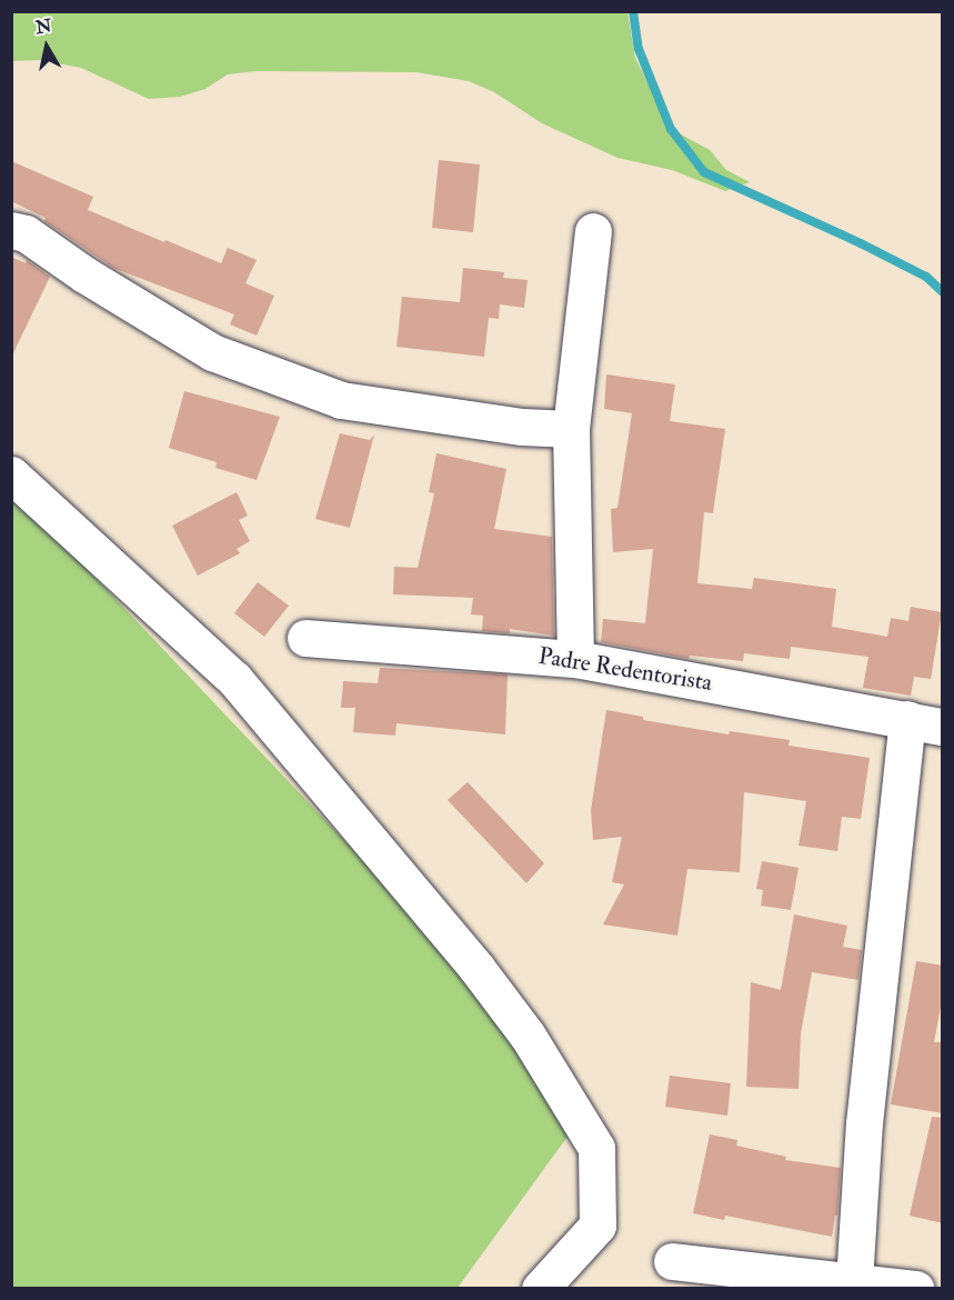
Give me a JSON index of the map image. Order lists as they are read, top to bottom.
{
  "streets": {
    "street": ["Padre Redentorista"]
  },
  "north": "top"
}
